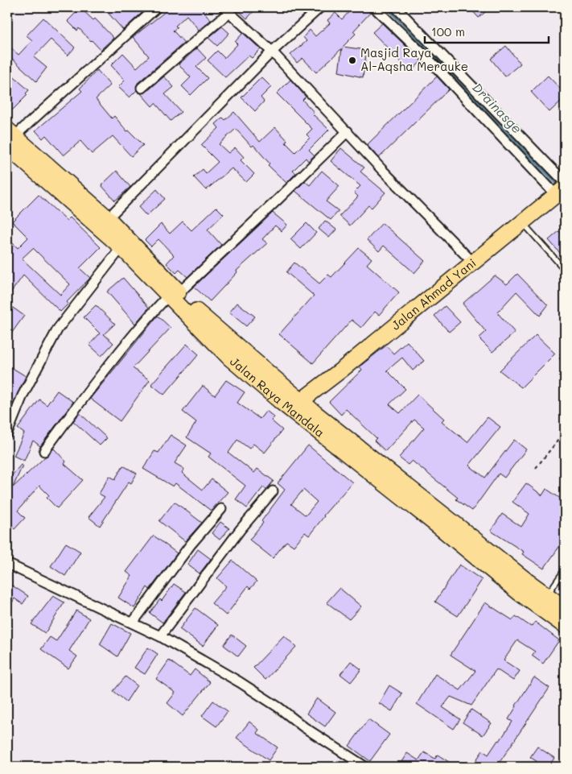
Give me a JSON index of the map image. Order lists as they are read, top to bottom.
{
  "streets": {
    "highway": ["Jalan Ahmad Yani", "Jalan Raya Mandala"]
  },
  "crossings": [
    ["Jalan Ahmad Yani", "Jalan Raya Mandala"]
  ],
  "water": ["Drainasge"],
  "places": ["Masjid Raya Al-Aqsha Merauke"],
  "scale_bar": "100 m"
}
